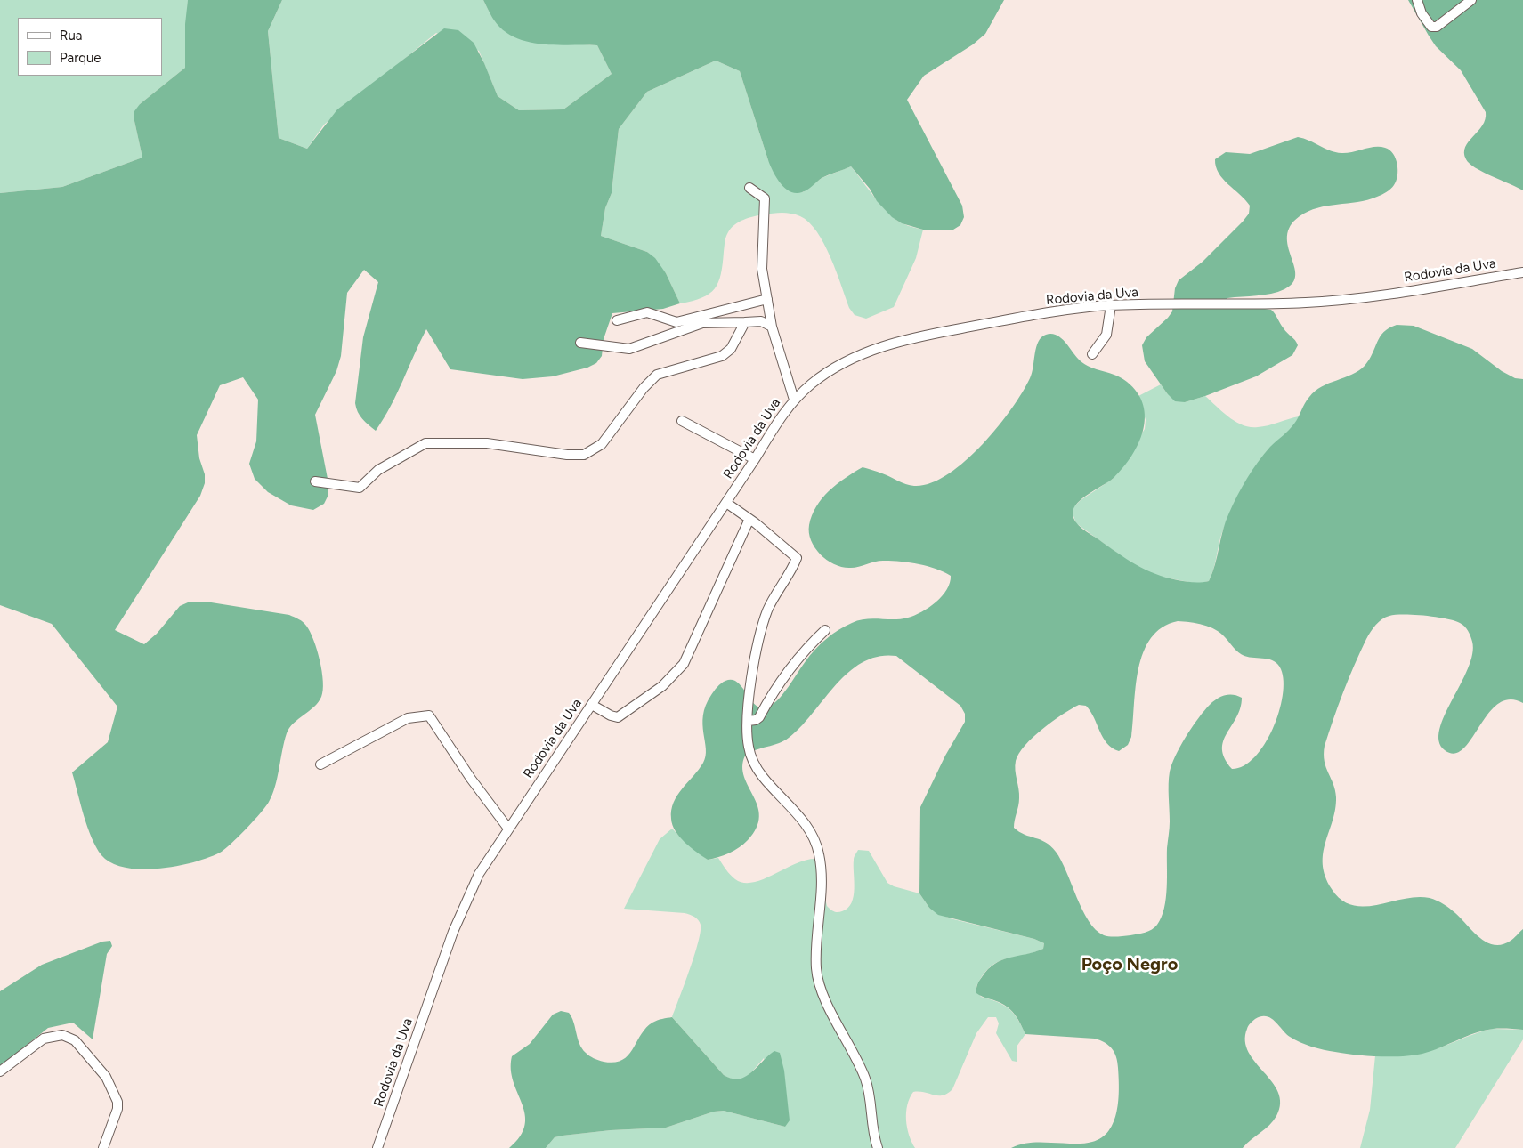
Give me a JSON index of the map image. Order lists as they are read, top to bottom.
{
  "streets": {
    "street": ["Rodovia da Uva"]
  },
  "districts": ["Poço Negro"],
  "legend": ["Rua", "Parque"]
}
